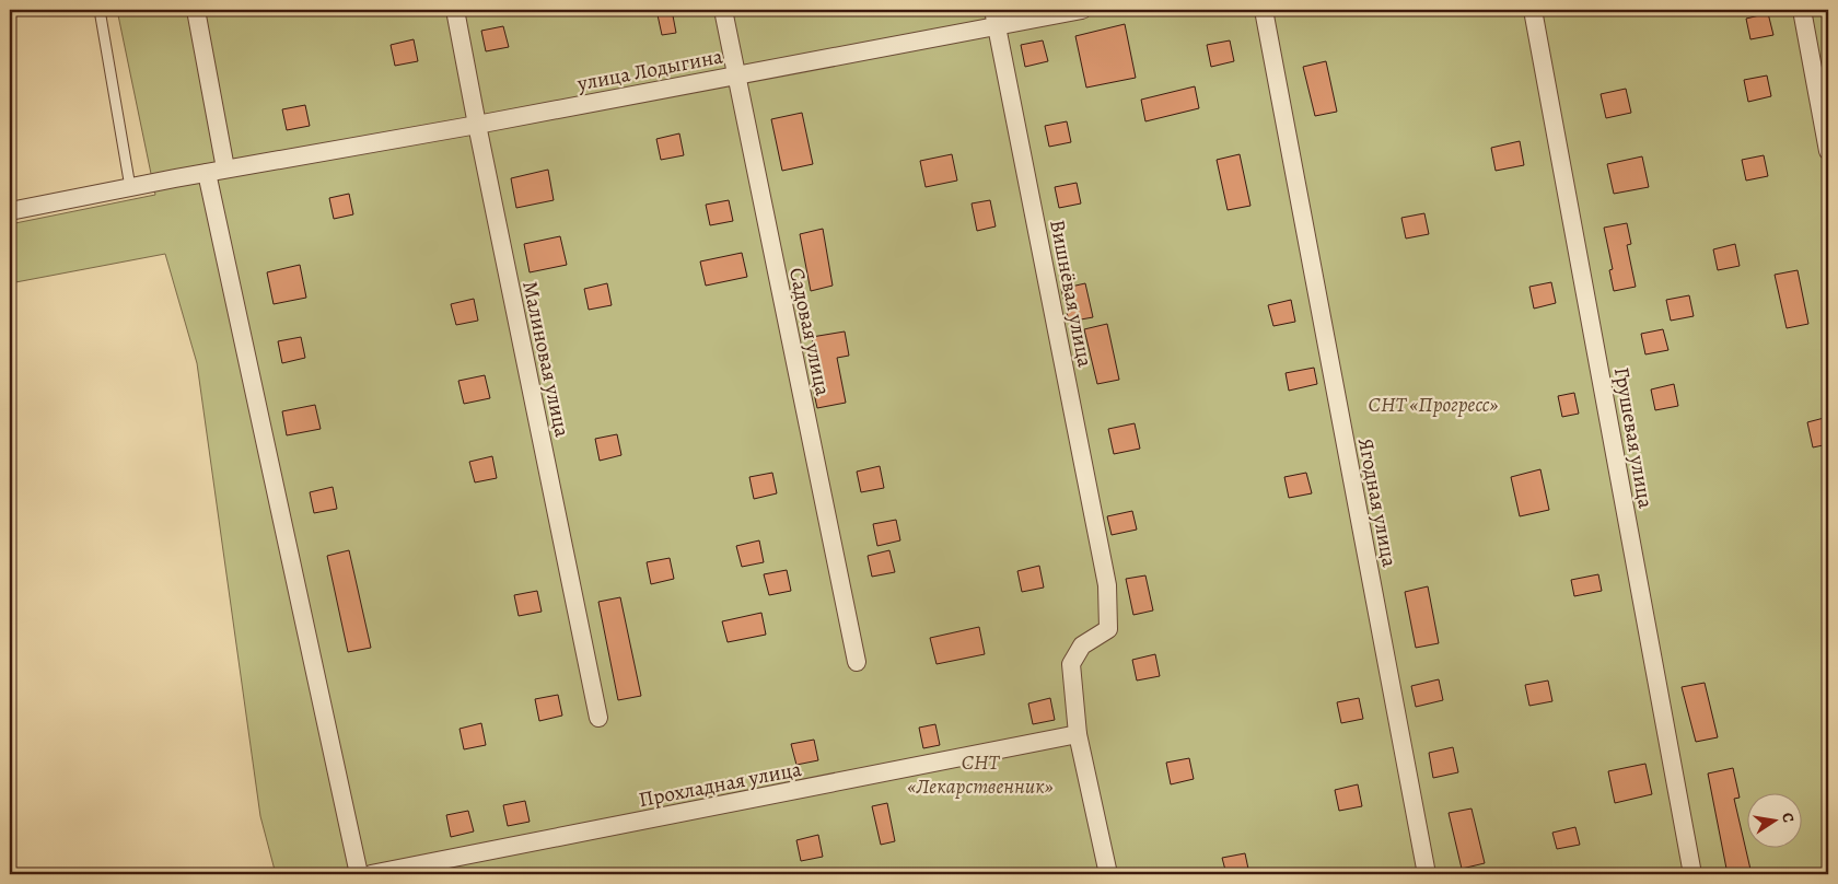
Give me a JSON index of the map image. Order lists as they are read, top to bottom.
{
  "streets": {
    "street": [
      "улица Лодыгина",
      "Вишнёвая улица",
      "Садовая улица",
      "Малиновая улица",
      "Грушевая улица",
      "Ягодная улица",
      "Прохладная улица"
    ]
  },
  "crossings": [
    ["улица Лодыгина", "Вишнёвая улица"],
    ["улица Лодыгина", "Садовая улица"],
    ["улица Лодыгина", "Малиновая улица"],
    ["Вишнёвая улица", "Прохладная улица"]
  ],
  "parks": ["СНТ «Прогресс»", "СНТ «Лекарственник»"],
  "north": "right"
}
